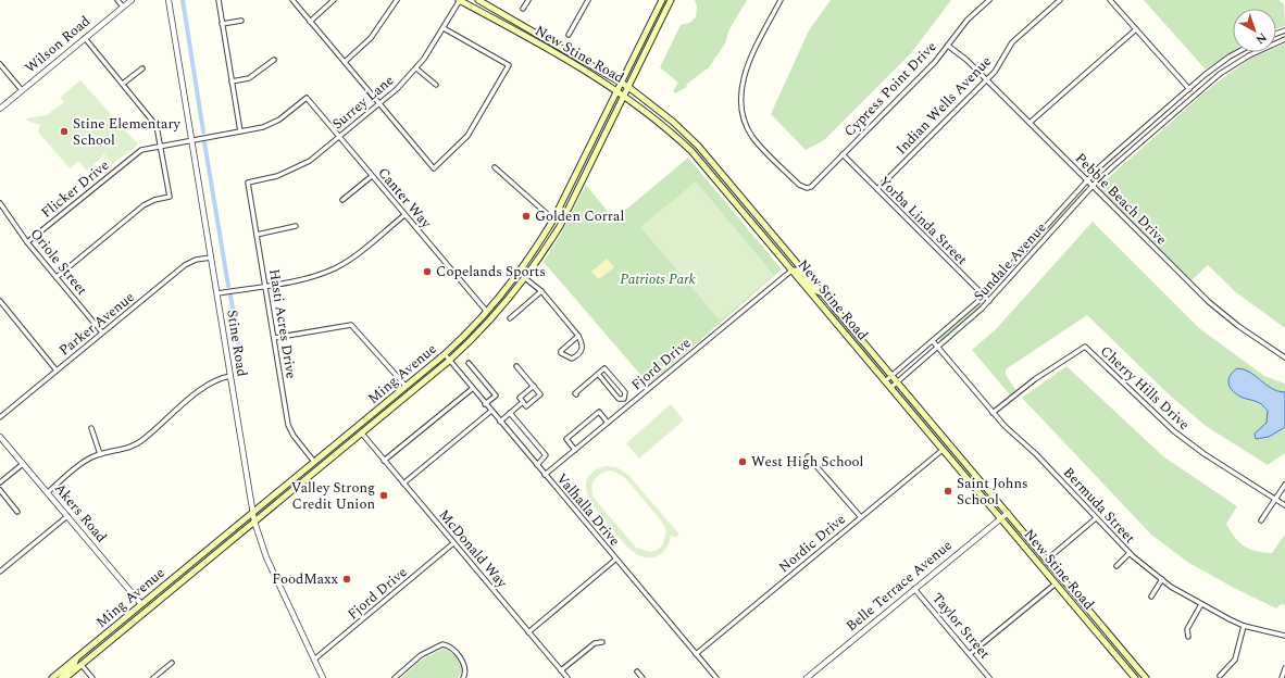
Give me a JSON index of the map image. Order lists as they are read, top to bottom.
{
  "streets": {
    "main road": ["New Stine Road", "Ming Avenue"],
    "street": [
      "Wilson Road",
      "Cypress Point Drive",
      "Surrey Lane",
      "Indian Wells Avenue",
      "Flicker Drive",
      "Canter Way",
      "Pebble Beach Drive",
      "Yorba Linda Street",
      "Oriole Street",
      "Sundale Avenue",
      "Parker Avenue",
      "Hasti Acres Drive",
      "Stine Road",
      "Fjord Drive",
      "Cherry Hills Drive",
      "Bermuda Street",
      "Valhalla Drive",
      "Akers Road",
      "Nordic Drive",
      "McDonald Way",
      "Belle Terrace Avenue",
      "Taylor Street"
    ]
  },
  "crossings": [
    ["New Stine Road", "Surrey Lane"],
    ["New Stine Road", "Sundale Avenue"],
    ["New Stine Road", "Fjord Drive"],
    ["New Stine Road", "Ming Avenue"],
    ["New Stine Road", "Nordic Drive"],
    ["New Stine Road", "Belle Terrace Avenue"],
    ["Cypress Point Drive", "Pebble Beach Drive"],
    ["Cypress Point Drive", "Yorba Linda Street"],
    ["Surrey Lane", "Canter Way"],
    ["Surrey Lane", "Hasti Acres Drive"],
    ["Indian Wells Avenue", "Pebble Beach Drive"],
    ["Indian Wells Avenue", "Yorba Linda Street"],
    ["Flicker Drive", "Canter Way"],
    ["Flicker Drive", "Oriole Street"],
    ["Flicker Drive", "Stine Road"],
    ["Canter Way", "Ming Avenue"],
    ["Pebble Beach Drive", "Sundale Avenue"],
    ["Yorba Linda Street", "Sundale Avenue"],
    ["Oriole Street", "Parker Avenue"],
    ["Sundale Avenue", "Bermuda Street"],
    ["Parker Avenue", "Stine Road"],
    ["Hasti Acres Drive", "Ming Avenue"],
    ["Stine Road", "Fjord Drive"],
    ["Stine Road", "Ming Avenue"],
    ["Fjord Drive", "Valhalla Drive"],
    ["Fjord Drive", "McDonald Way"],
    ["Ming Avenue", "Valhalla Drive"],
    ["Ming Avenue", "Akers Road"],
    ["Ming Avenue", "McDonald Way"],
    ["Cherry Hills Drive", "Bermuda Street"],
    ["Valhalla Drive", "Nordic Drive"],
    ["Belle Terrace Avenue", "Taylor Street"]
  ],
  "parks": ["Patriots Park"],
  "places": [
    "Stine Elementary School",
    "Golden Corral",
    "Copelands Sports",
    "West High School",
    "Saint Johns School",
    "Valley Strong Credit Union",
    "FoodMaxx"
  ],
  "north": "bottom right"
}
